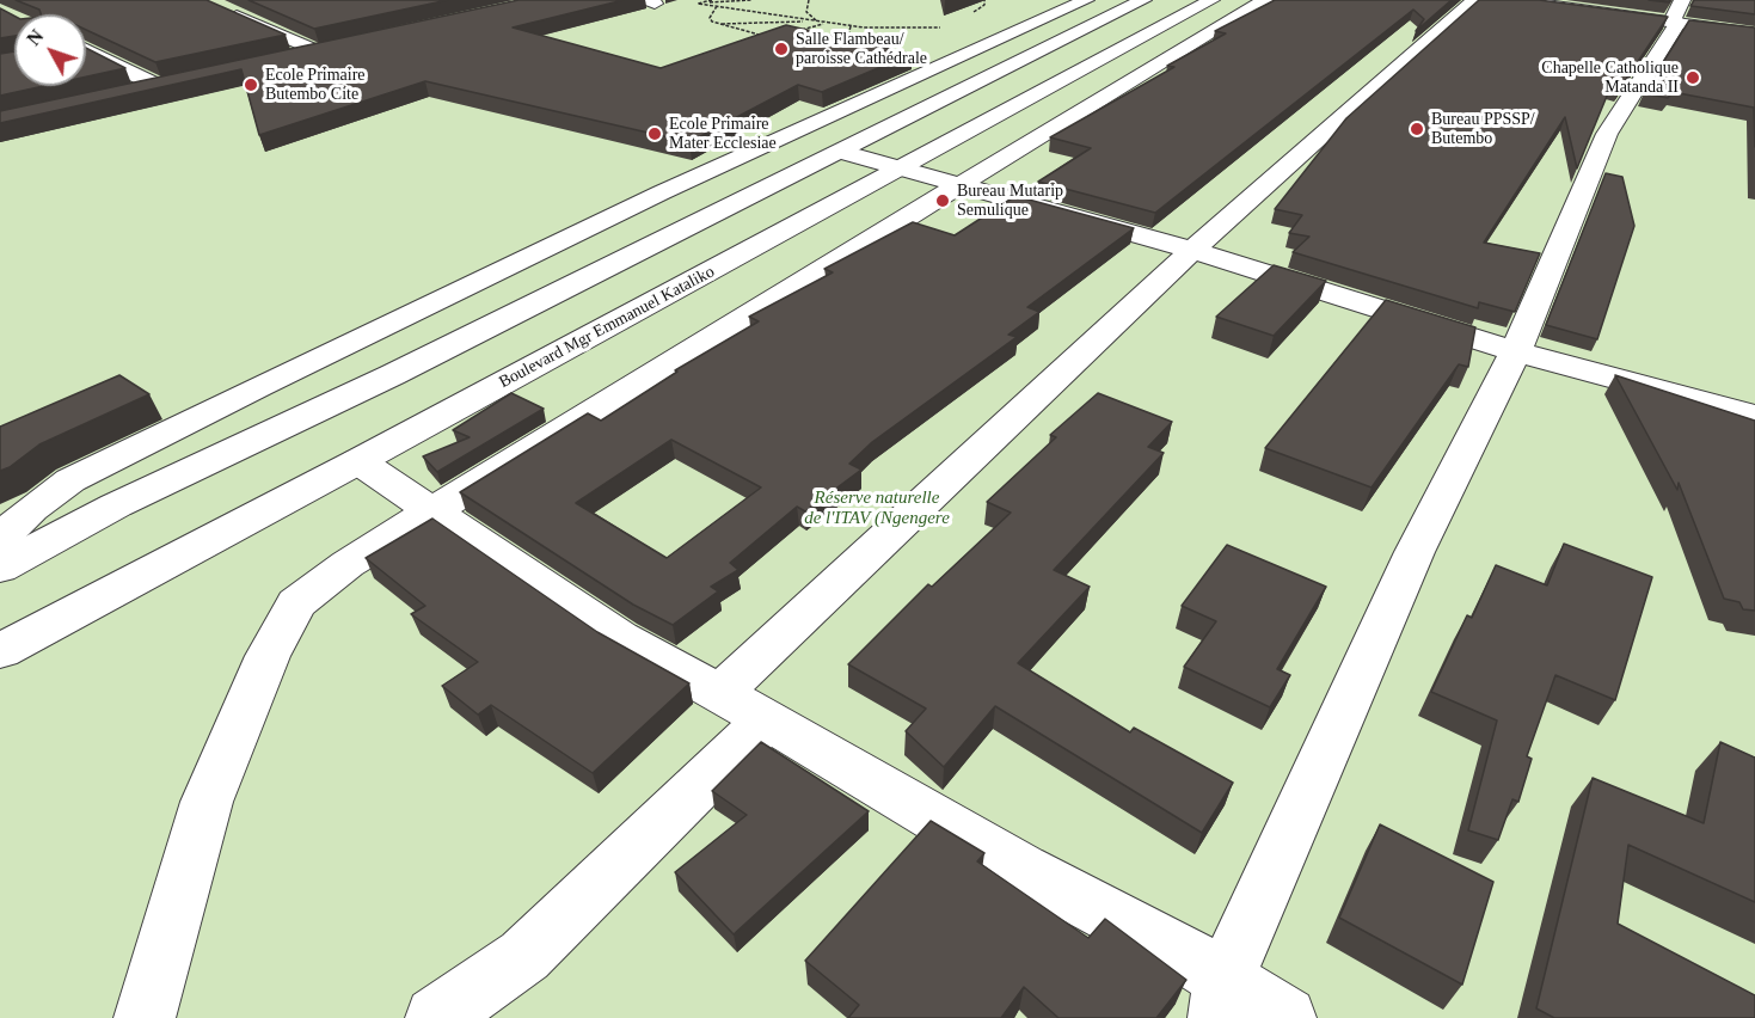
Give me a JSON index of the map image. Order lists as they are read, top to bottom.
{
  "streets": {
    "street": ["Boulevard Mgr Emmanuel Kataliko"]
  },
  "parks": ["Réserve naturelle de l'ITAV (Ngengere"],
  "places": [
    "Salle Flambeau/ paroisse Cathédrale",
    "Chapelle Catholique Matanda II",
    "Ecole Primaire Butembo Cite",
    "Bureau PPSSP/ Butembo",
    "Ecole Primaire Mater Ecclesiae",
    "Bureau Mutarip Semulique"
  ],
  "north": "top left"
}
